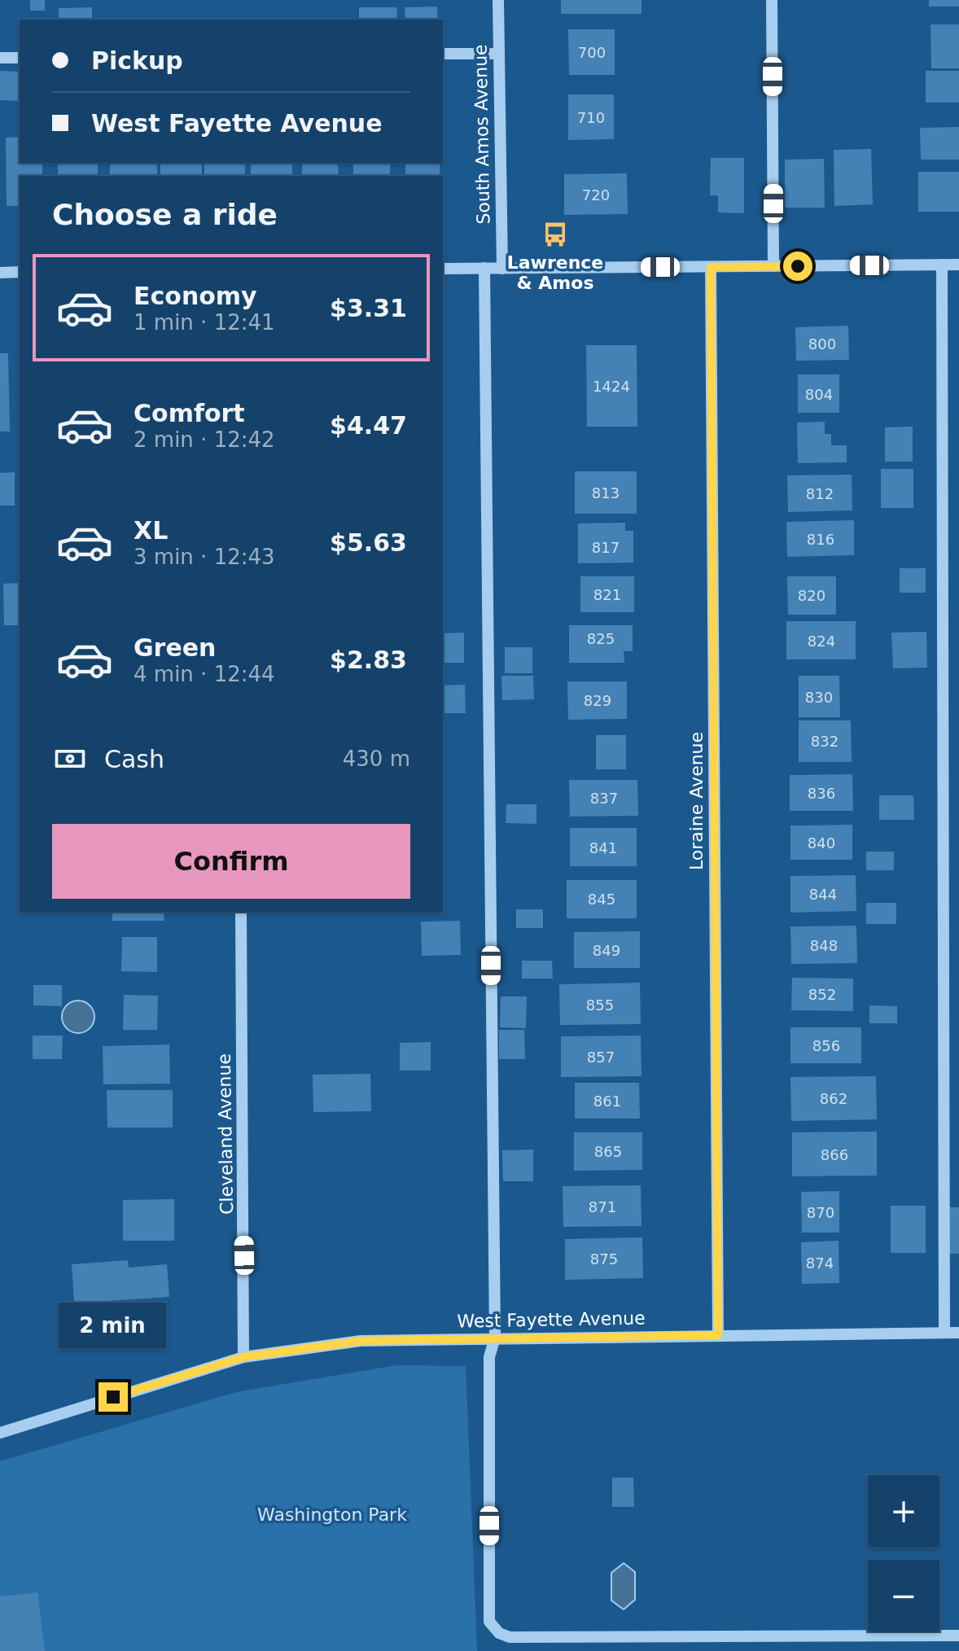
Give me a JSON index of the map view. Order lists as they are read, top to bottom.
{
  "streets": {
    "street": [
      "South Amos Avenue",
      "Loraine Avenue",
      "Cleveland Avenue",
      "West Fayette Avenue"
    ]
  },
  "crossings": [
    ["Loraine Avenue", "West Fayette Avenue"],
    ["Cleveland Avenue", "West Fayette Avenue"]
  ],
  "parks": ["Washington Park"],
  "places": {
    "bus stop": ["Lawrence & Amos"]
  },
  "house_numbers": [
    "700",
    "710",
    "720",
    "800",
    "1424",
    "804",
    "813",
    "812",
    "816",
    "817",
    "821",
    "820",
    "825",
    "824",
    "830",
    "829",
    "832",
    "836",
    "837",
    "840",
    "841",
    "844",
    "845",
    "848",
    "849",
    "852",
    "855",
    "856",
    "857",
    "862",
    "861",
    "865",
    "866",
    "871",
    "870",
    "875",
    "874"
  ],
  "page": {
    "banner": ["Pickup", "West Fayette Avenue"],
    "heading": "Choose a ride",
    "list": [
      {
        "name": "Economy",
        "note": "1 min · 12:41",
        "value": "$3.31"
      },
      {
        "name": "Comfort",
        "note": "2 min · 12:42",
        "value": "$4.47"
      },
      {
        "name": "XL",
        "note": "3 min · 12:43",
        "value": "$5.63"
      },
      {
        "name": "Green",
        "note": "4 min · 12:44",
        "value": "$2.83"
      }
    ],
    "pay": ["Cash", "430 m"],
    "buttons": "Confirm",
    "bubble": "2 min",
    "map_buttons": ["+", "−"]
  }
}
